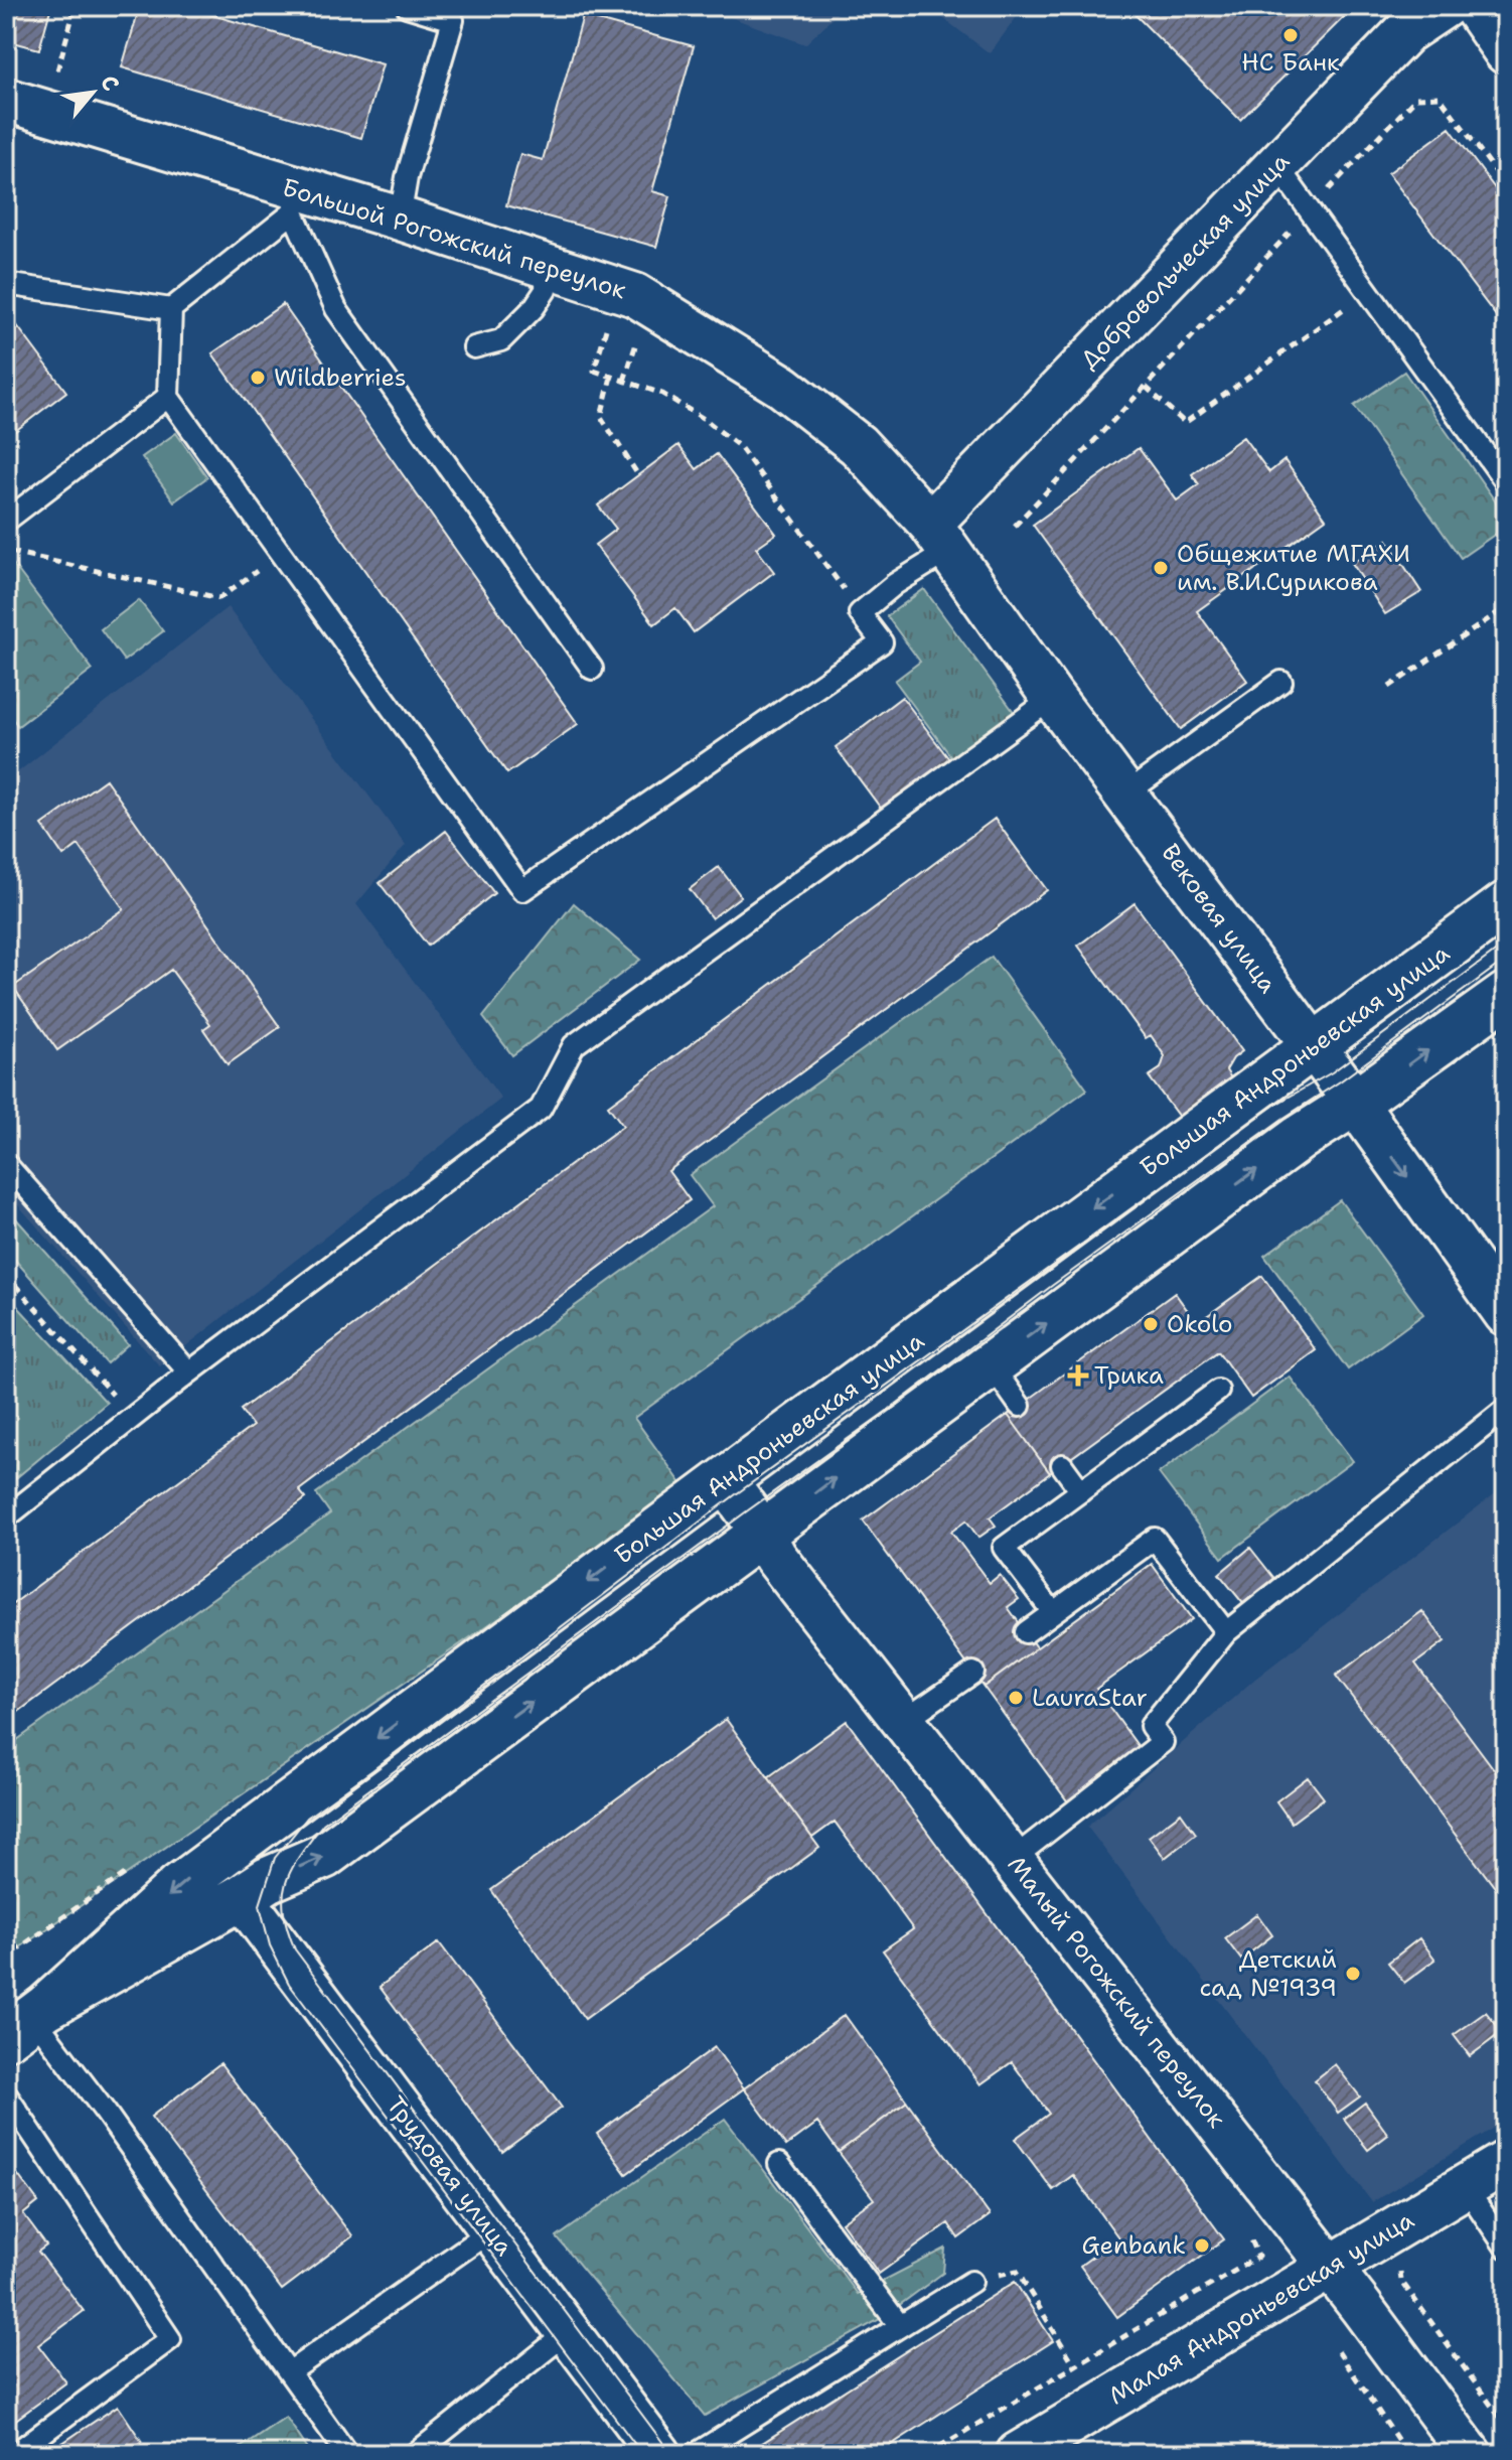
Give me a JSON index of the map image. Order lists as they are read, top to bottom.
{
  "streets": {
    "street": [
      "Большой Рогожский переулок",
      "Добровольческая улица",
      "Вековая улица",
      "Большая Андроньевская улица",
      "Малый Рогожский переулок",
      "Трудовая улица",
      "Малая Андроньевская улица"
    ]
  },
  "crossings": [
    ["Большой Рогожский переулок", "Добровольческая улица"],
    ["Большой Рогожский переулок", "Вековая улица"],
    ["Добровольческая улица", "Вековая улица"],
    ["Вековая улица", "Большая Андроньевская улица"],
    ["Большая Андроньевская улица", "Малый Рогожский переулок"],
    ["Малый Рогожский переулок", "Малая Андроньевская улица"]
  ],
  "places": {
    "other": [
      "НС Банк",
      "Wildberries",
      "Общежитие МГАХИ им. В.И.Сурикова",
      "Okolo",
      "LauraStar",
      "Детский сад №1939",
      "Genbank"
    ],
    "health": ["Трика"]
  },
  "north": "top right"
}
